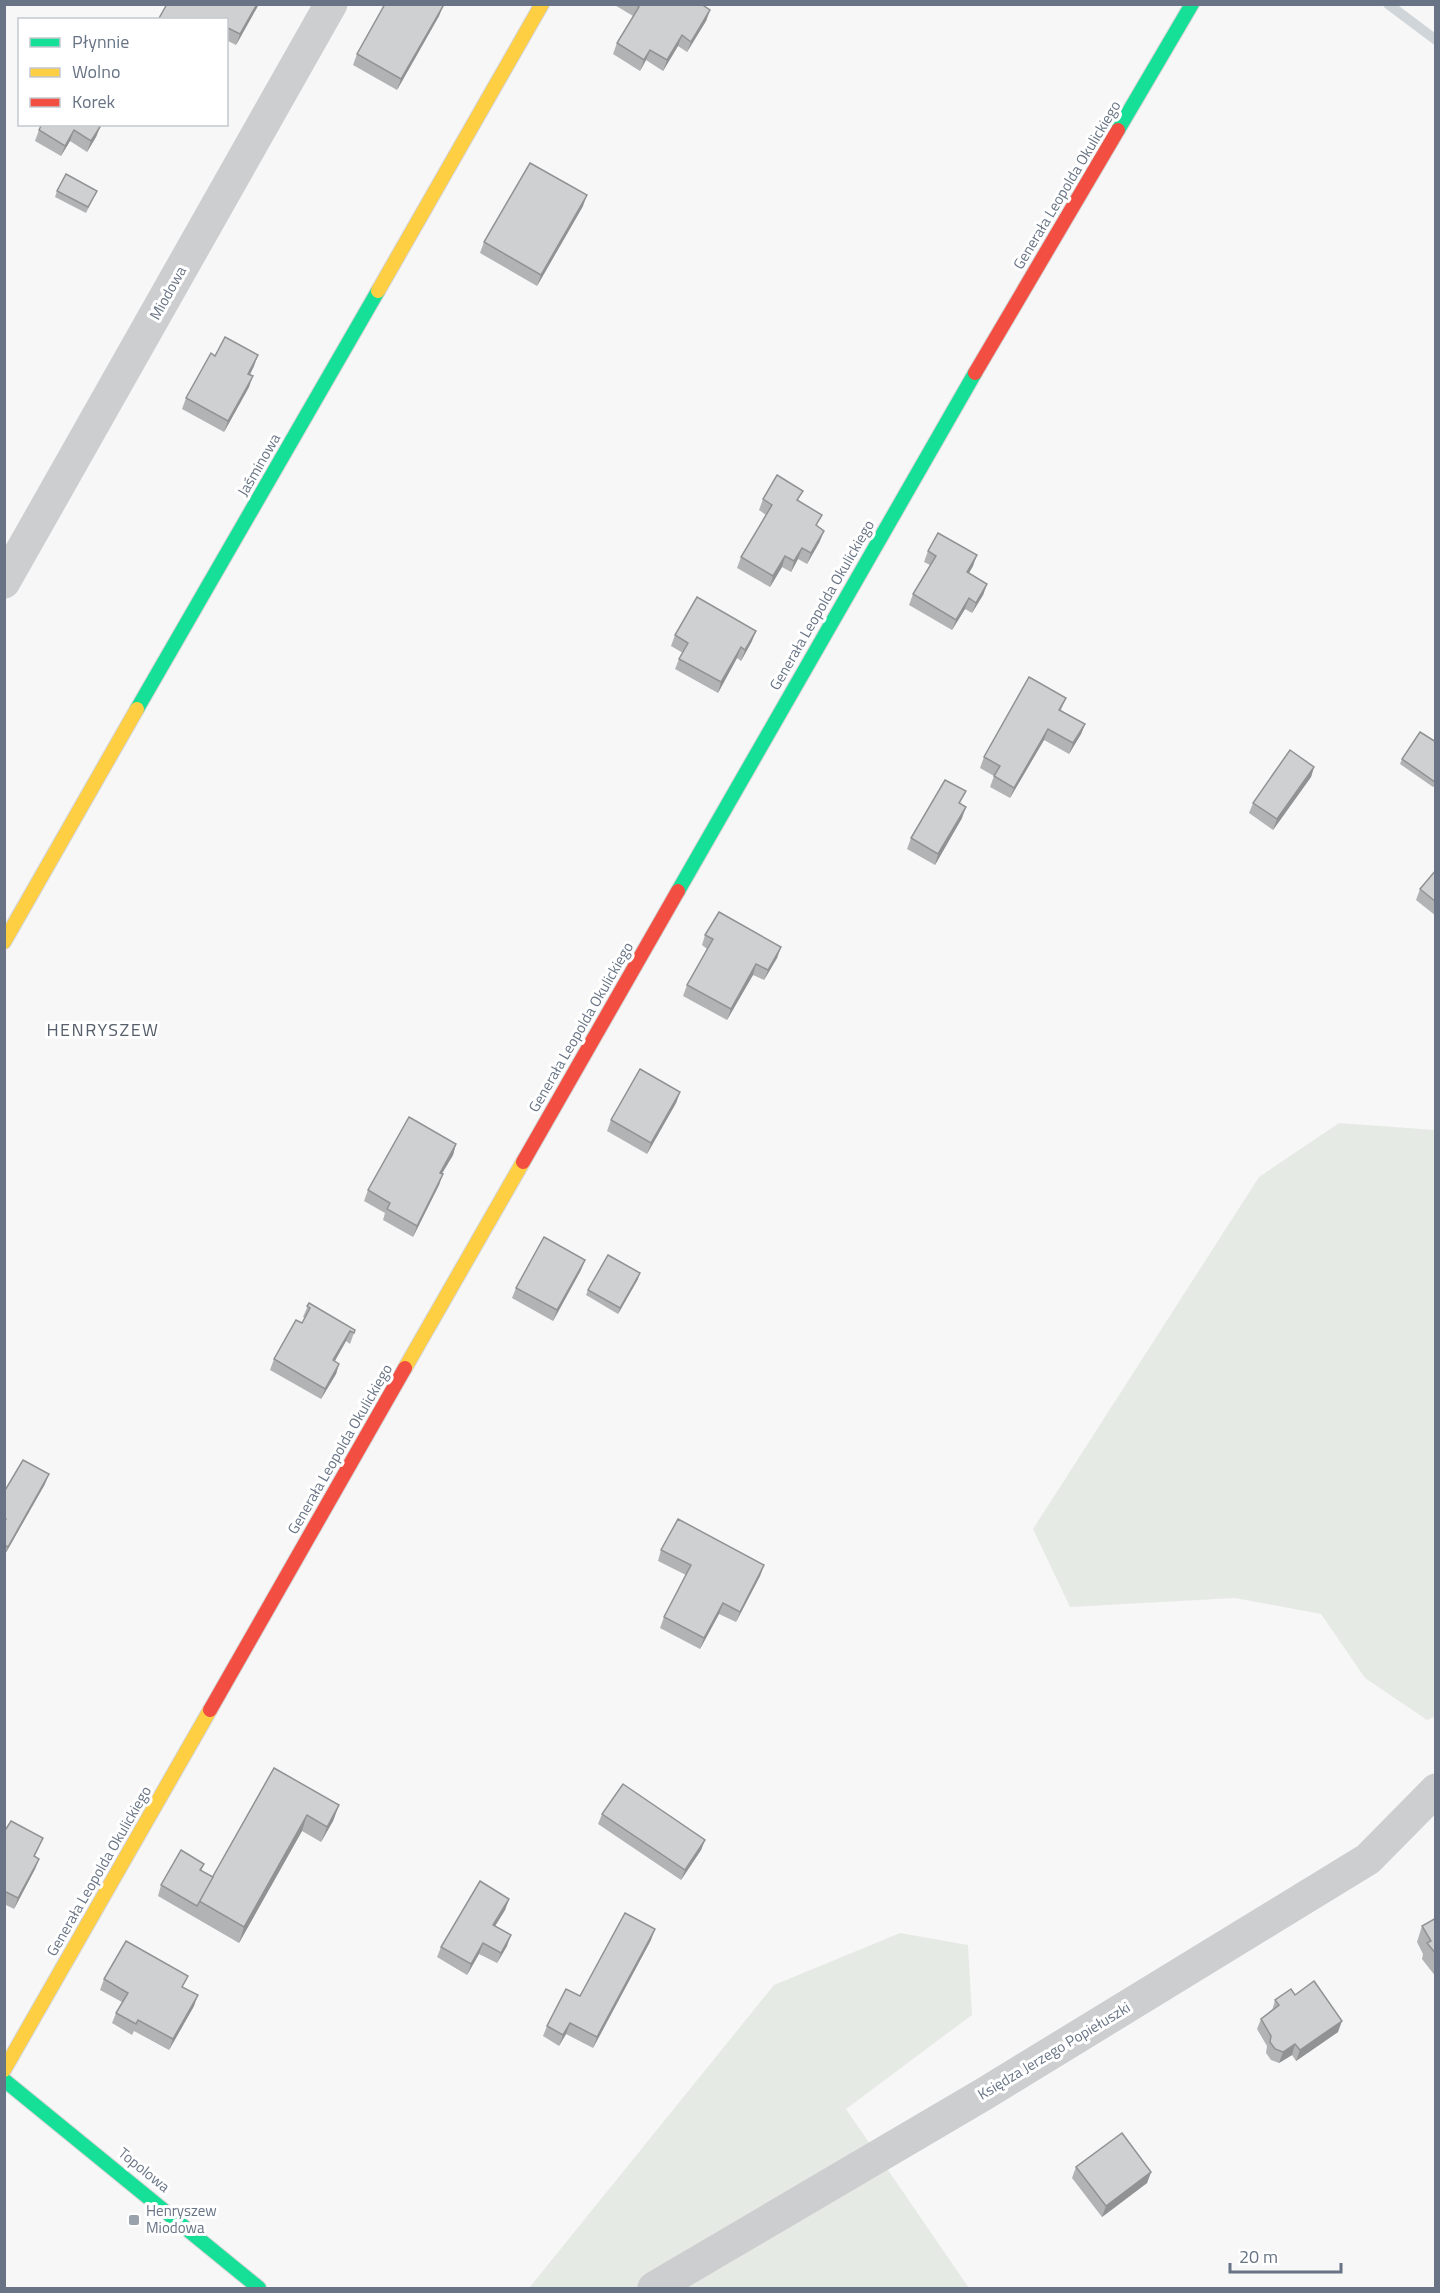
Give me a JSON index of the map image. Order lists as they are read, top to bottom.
{
  "streets": {
    "street": [
      "Generała Leopolda Okulickiego",
      "Miodowa",
      "Jaśminowa",
      "Księdza Jerzego Popiełuszki",
      "Topolowa"
    ]
  },
  "districts": ["HENRYSZEW"],
  "places": {
    "transit": ["Henryszew Miodowa"]
  },
  "legend": ["Płynnie", "Wolno", "Korek"],
  "scale_bar": "20 m"
}
